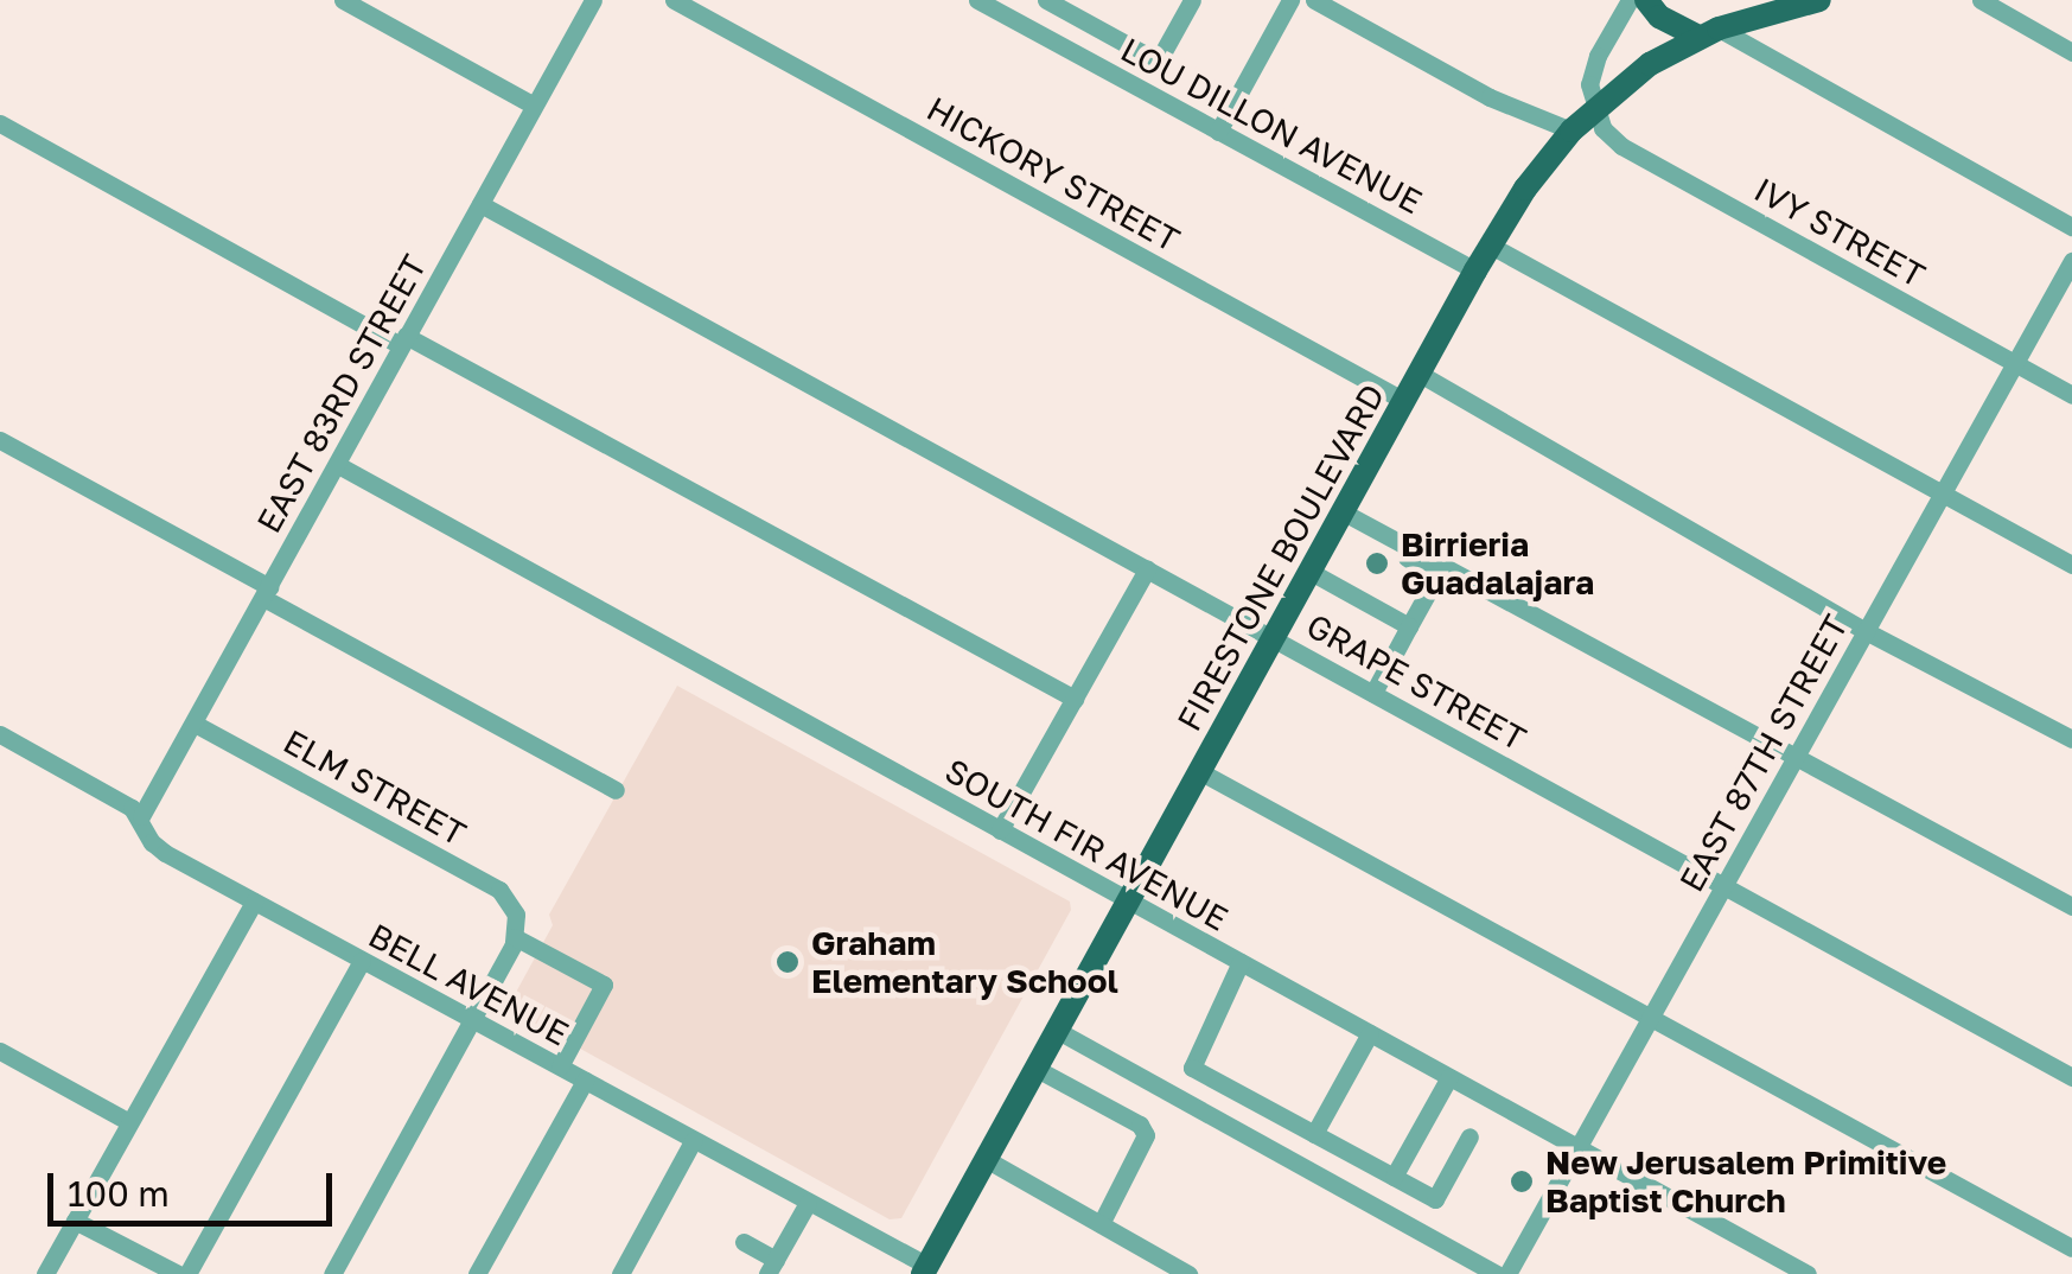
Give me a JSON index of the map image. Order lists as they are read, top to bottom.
{
  "streets": {
    "main road": ["FIRESTONE BOULEVARD"],
    "street": [
      "LOU DILLON AVENUE",
      "HICKORY STREET",
      "IVY STREET",
      "EAST 83RD STREET",
      "GRAPE STREET",
      "EAST 87TH STREET",
      "ELM STREET",
      "SOUTH FIR AVENUE",
      "BELL AVENUE"
    ]
  },
  "crossings": [
    ["LOU DILLON AVENUE", "FIRESTONE BOULEVARD"],
    ["HICKORY STREET", "FIRESTONE BOULEVARD"],
    ["IVY STREET", "FIRESTONE BOULEVARD"],
    ["IVY STREET", "EAST 87TH STREET"],
    ["EAST 83RD STREET", "GRAPE STREET"],
    ["EAST 83RD STREET", "ELM STREET"],
    ["EAST 83RD STREET", "SOUTH FIR AVENUE"],
    ["EAST 83RD STREET", "BELL AVENUE"],
    ["FIRESTONE BOULEVARD", "GRAPE STREET"],
    ["FIRESTONE BOULEVARD", "SOUTH FIR AVENUE"],
    ["FIRESTONE BOULEVARD", "BELL AVENUE"],
    ["GRAPE STREET", "EAST 87TH STREET"],
    ["EAST 87TH STREET", "SOUTH FIR AVENUE"]
  ],
  "places": ["Birrieria Guadalajara", "Graham Elementary School", "New Jerusalem Primitive Baptist Church"],
  "scale_bar": "100 m"
}
